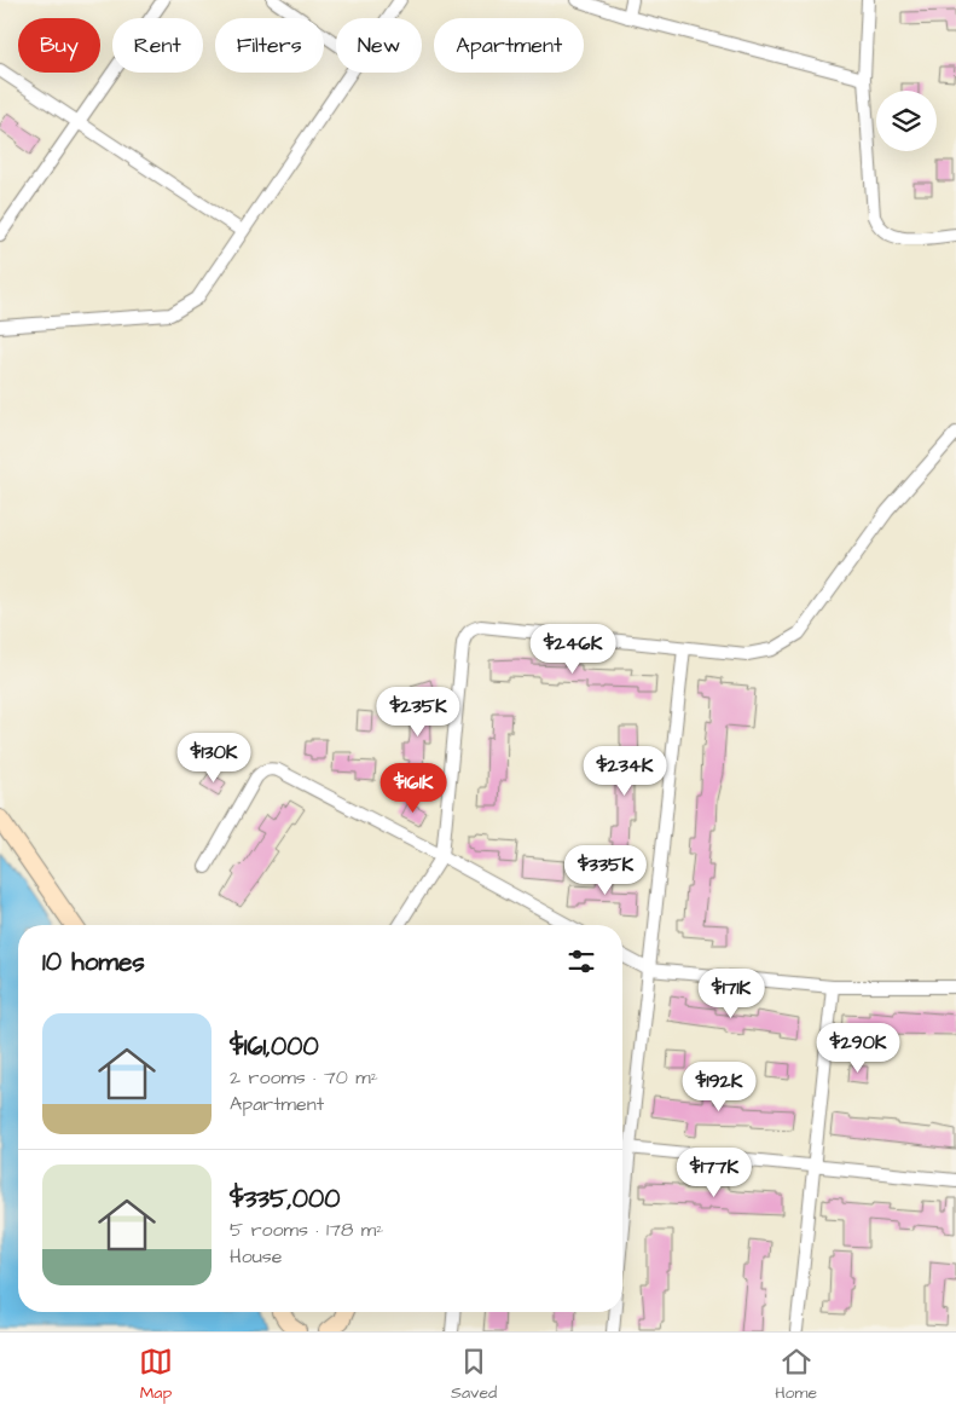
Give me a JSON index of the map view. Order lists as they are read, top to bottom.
{
  "page": {
    "chip": [
      "Buy",
      "Rent",
      "Filters",
      "New",
      "Apartment"
    ],
    "price": [
      "$246K",
      "$235K",
      "$130K",
      "$234K",
      "$161K",
      "$335K",
      "$171K",
      "$290K",
      "$192K",
      "$177K"
    ],
    "heading": "10 homes",
    "list": [
      {
        "name": "$161,000",
        "note": "2 rooms · 70 m² · Apartment"
      },
      {
        "name": "$335,000",
        "note": "5 rooms · 178 m² · House"
      }
    ],
    "tabs": ["Map", "Saved", "Home"]
  }
}
